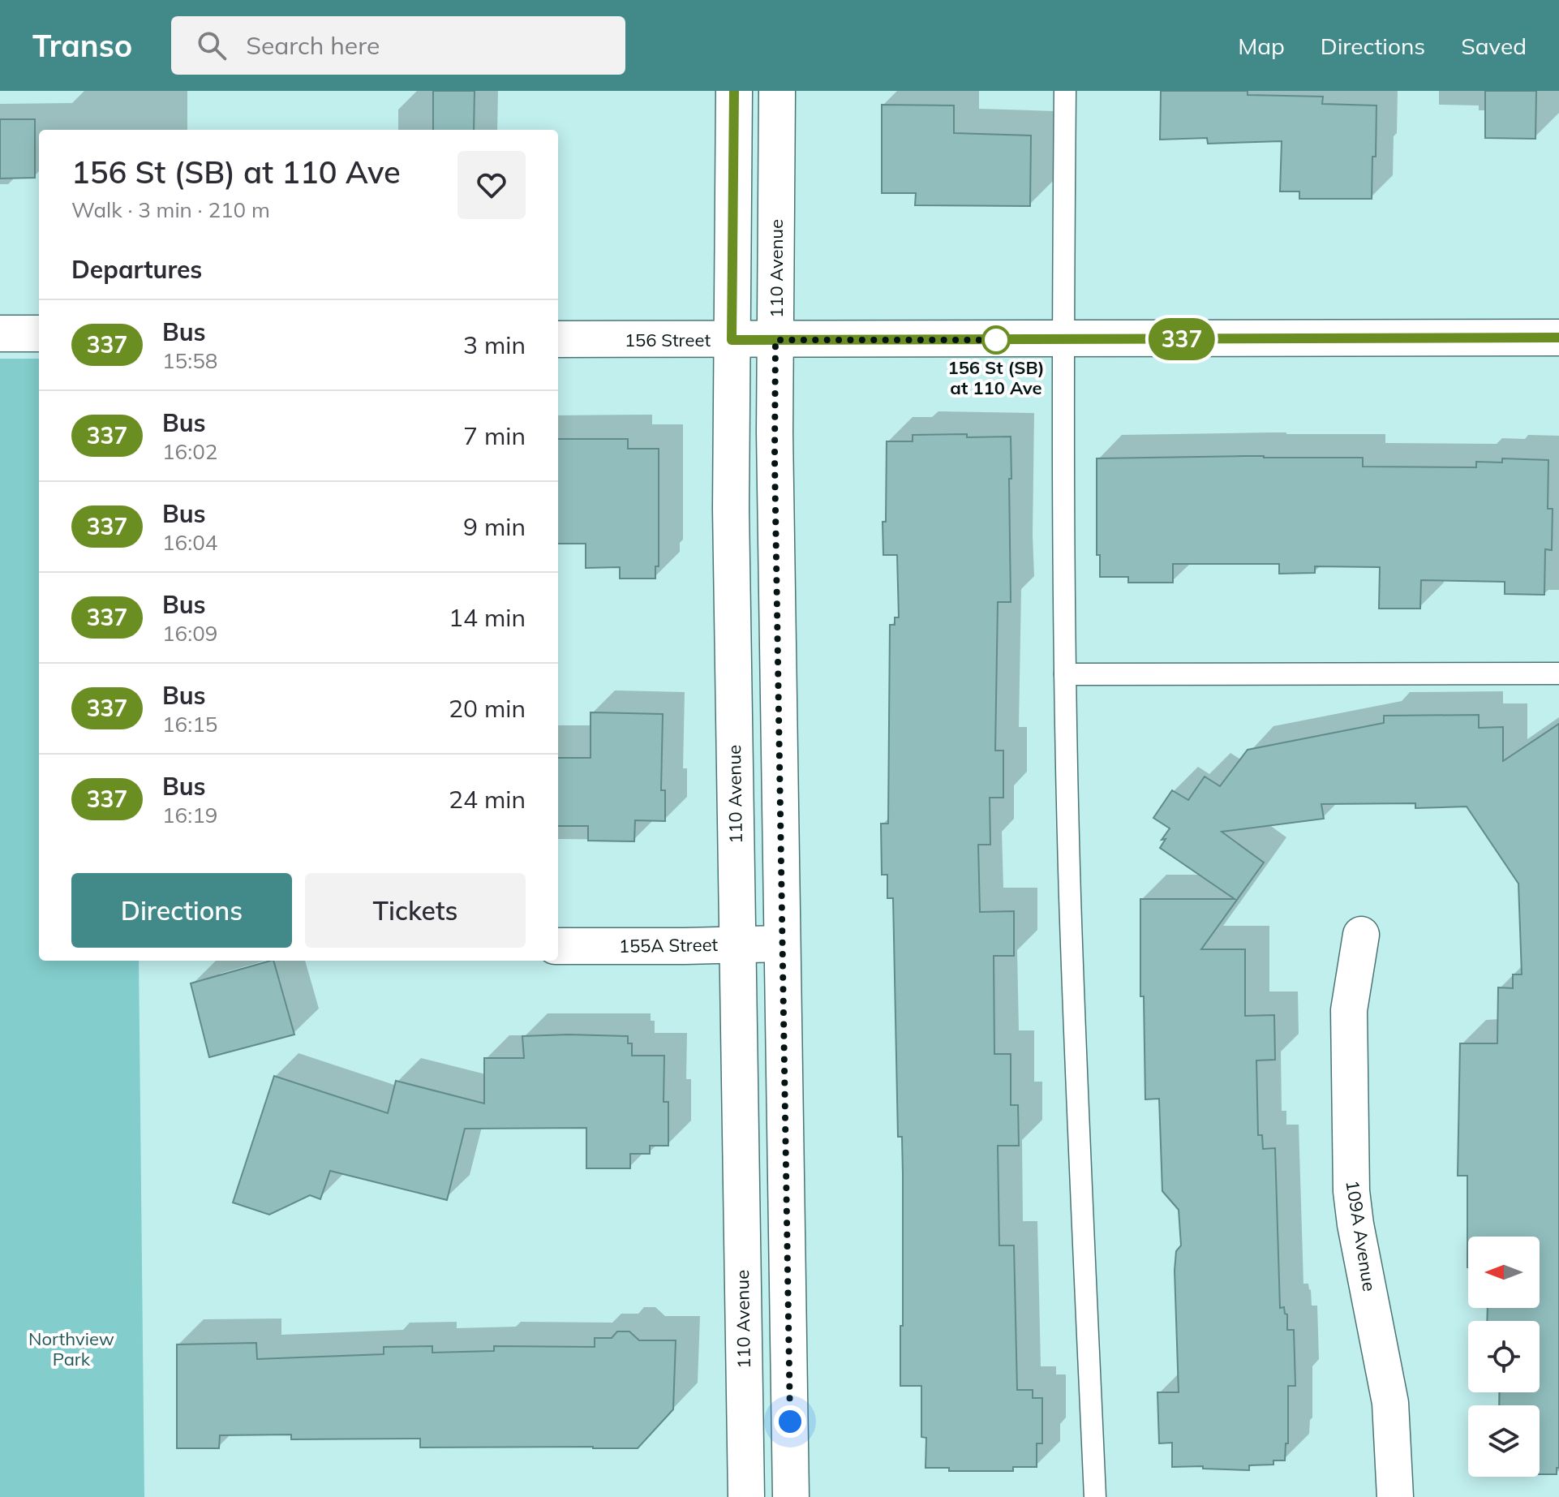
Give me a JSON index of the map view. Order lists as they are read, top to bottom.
{
  "streets": {
    "street": [
      "110 Avenue",
      "156 Street",
      "155A Street",
      "109A Avenue"
    ]
  },
  "crossings": [
    ["110 Avenue", "156 Street"],
    ["110 Avenue", "155A Street"]
  ],
  "parks": ["Northview Park"],
  "places": ["156 St (SB) at 110 Ave"],
  "lines": ["bus line 337"],
  "north": "left",
  "page": {
    "header": "Transo",
    "search": "Search here",
    "nav": ["Map", "Directions", "Saved"],
    "on_map": "337",
    "heading": [
      ["156 St (SB) at 110 Ave", "Walk · 3 min · 210 m"],
      "Departures"
    ],
    "list": [
      {
        "mark": "337",
        "name": "Bus",
        "note": "15:58",
        "value": "3 min"
      },
      {
        "mark": "337",
        "name": "Bus",
        "note": "16:02",
        "value": "7 min"
      },
      {
        "mark": "337",
        "name": "Bus",
        "note": "16:04",
        "value": "9 min"
      },
      {
        "mark": "337",
        "name": "Bus",
        "note": "16:09",
        "value": "14 min"
      },
      {
        "mark": "337",
        "name": "Bus",
        "note": "16:15",
        "value": "20 min"
      },
      {
        "mark": "337",
        "name": "Bus",
        "note": "16:19",
        "value": "24 min"
      }
    ],
    "buttons": ["Directions", "Tickets"]
  }
}
